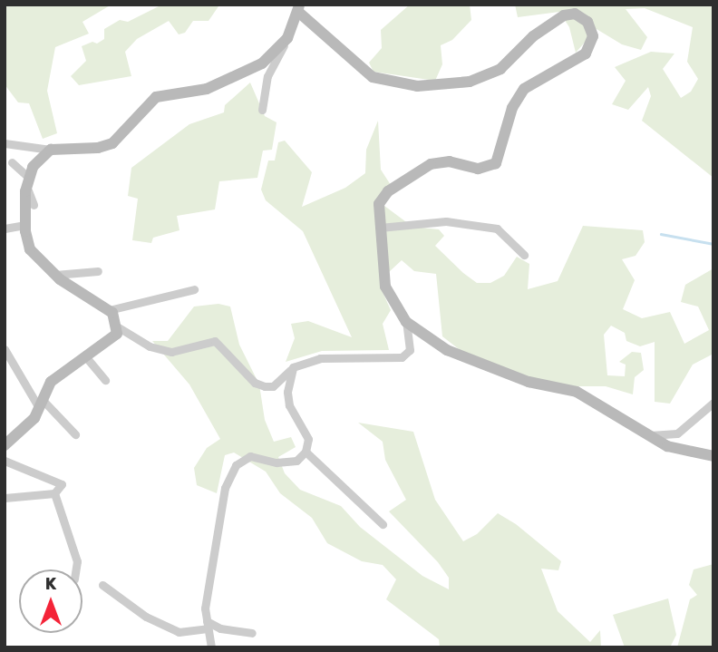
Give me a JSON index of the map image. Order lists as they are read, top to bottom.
{
  "north": "top"
}
